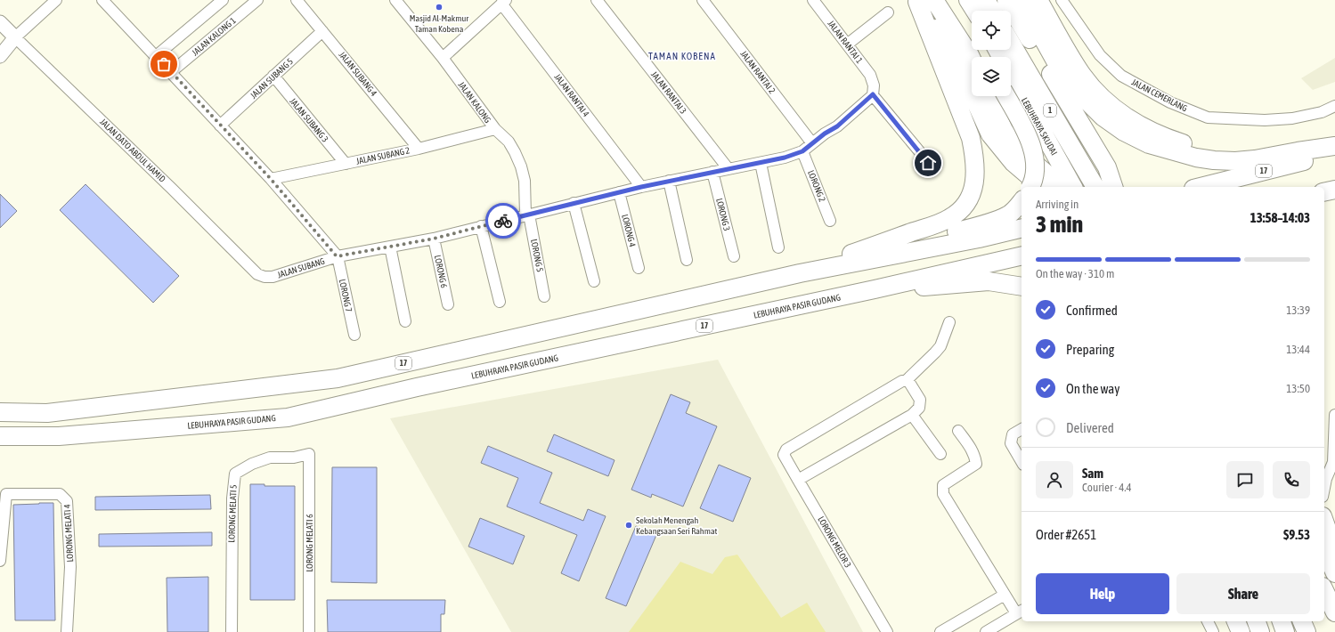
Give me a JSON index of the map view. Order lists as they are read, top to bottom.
{
  "streets": {
    "highway": [
      "1",
      "LEBUHRAYA SKUDAI",
      "17",
      "LEBUHRAYA PASIR GUDANG"
    ],
    "street": [
      "JALAN KALONG 1",
      "JALAN RANTAI 1",
      "JALAN RANTAI 2",
      "JALAN SUBANG 4",
      "JALAN SUBANG 5",
      "JALAN RANTAI 3",
      "JALAN RANTAI 4",
      "JALAN CEMERLANG",
      "JALAN KALONG",
      "JALAN SUBANG 3",
      "JALAN DATO ABDUL HAMID",
      "JALAN SUBANG 2",
      "LORONG 2",
      "LORONG 3",
      "LORONG 4",
      "LORONG 5",
      "JALAN SUBANG",
      "LORONG 6",
      "LORONG 7",
      "LORONG MELATI 5",
      "LORONG MELATI 4",
      "LORONG MELOR 3",
      "LORONG MELATI 6"
    ]
  },
  "crossings": [
    ["JALAN RANTAI 1", "JALAN SUBANG"],
    ["JALAN RANTAI 2", "JALAN SUBANG"],
    ["JALAN SUBANG 4", "JALAN SUBANG 5"],
    ["JALAN SUBANG 4", "JALAN SUBANG 2"],
    ["JALAN SUBANG 5", "JALAN SUBANG 3"],
    ["JALAN RANTAI 3", "JALAN SUBANG"],
    ["JALAN RANTAI 4", "JALAN SUBANG"],
    ["JALAN KALONG", "JALAN SUBANG 2"],
    ["JALAN KALONG", "LORONG 5"],
    ["JALAN KALONG", "JALAN SUBANG"],
    ["JALAN SUBANG 3", "JALAN SUBANG 2"],
    ["JALAN DATO ABDUL HAMID", "JALAN SUBANG"],
    ["LORONG 2", "JALAN SUBANG"],
    ["LORONG 3", "JALAN SUBANG"],
    ["LORONG 4", "JALAN SUBANG"],
    ["LORONG 5", "JALAN SUBANG"],
    ["JALAN SUBANG", "LORONG 6"],
    ["JALAN SUBANG", "LORONG 7"],
    ["LORONG MELATI 5", "LORONG MELATI 6"]
  ],
  "districts": ["TAMAN KOBENA"],
  "places": ["Masjid Al-Makmur Taman Kobena", "Sekolah Menengah Kebangsaan Seri Rahmat"],
  "page": {
    "heading": ["3 min", "Arriving in", "13:58–14:03"],
    "panel": [
      "Sam",
      "Courier · 4.4",
      "Order #2651",
      "$9.53"
    ],
    "bar": "On the way · 310 m",
    "list": [
      ["Confirmed", "13:39"],
      ["Preparing", "13:44"],
      ["On the way", "13:50"],
      "Delivered"
    ],
    "buttons": ["Help", "Share"]
  }
}
